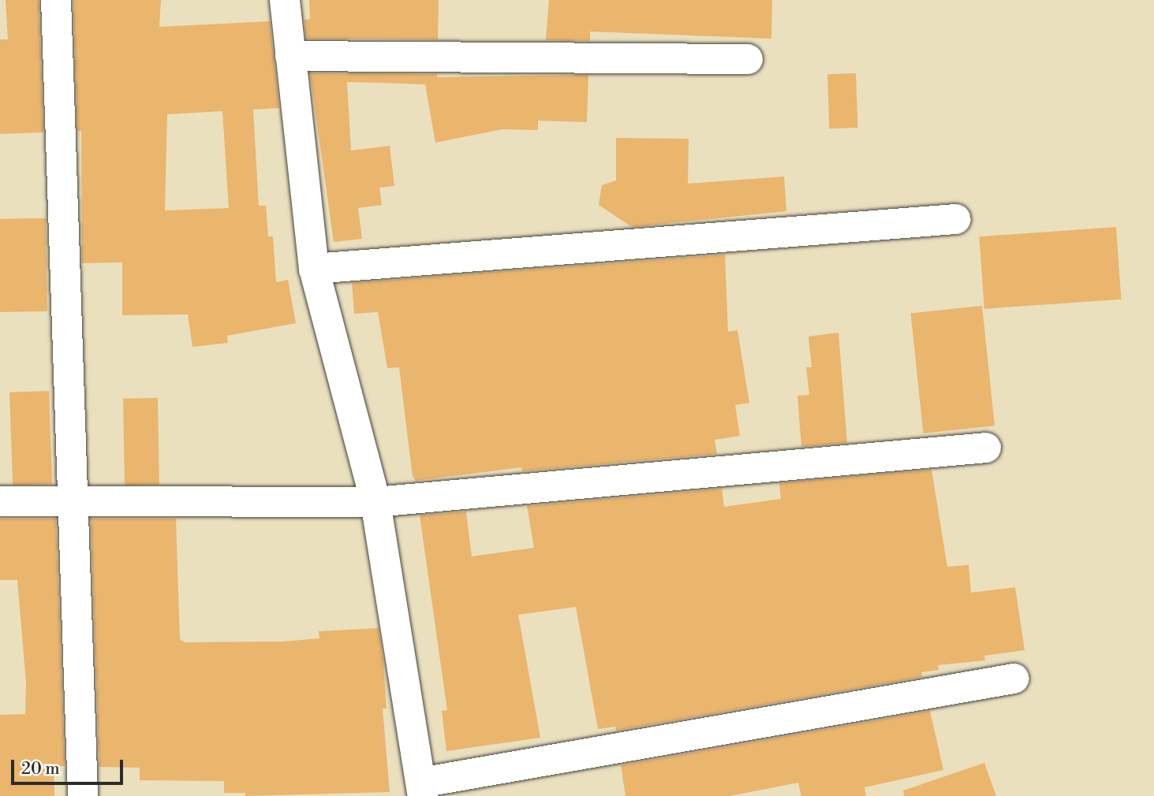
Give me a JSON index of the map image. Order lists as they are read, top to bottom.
{
  "scale_bar": "20 m"
}
